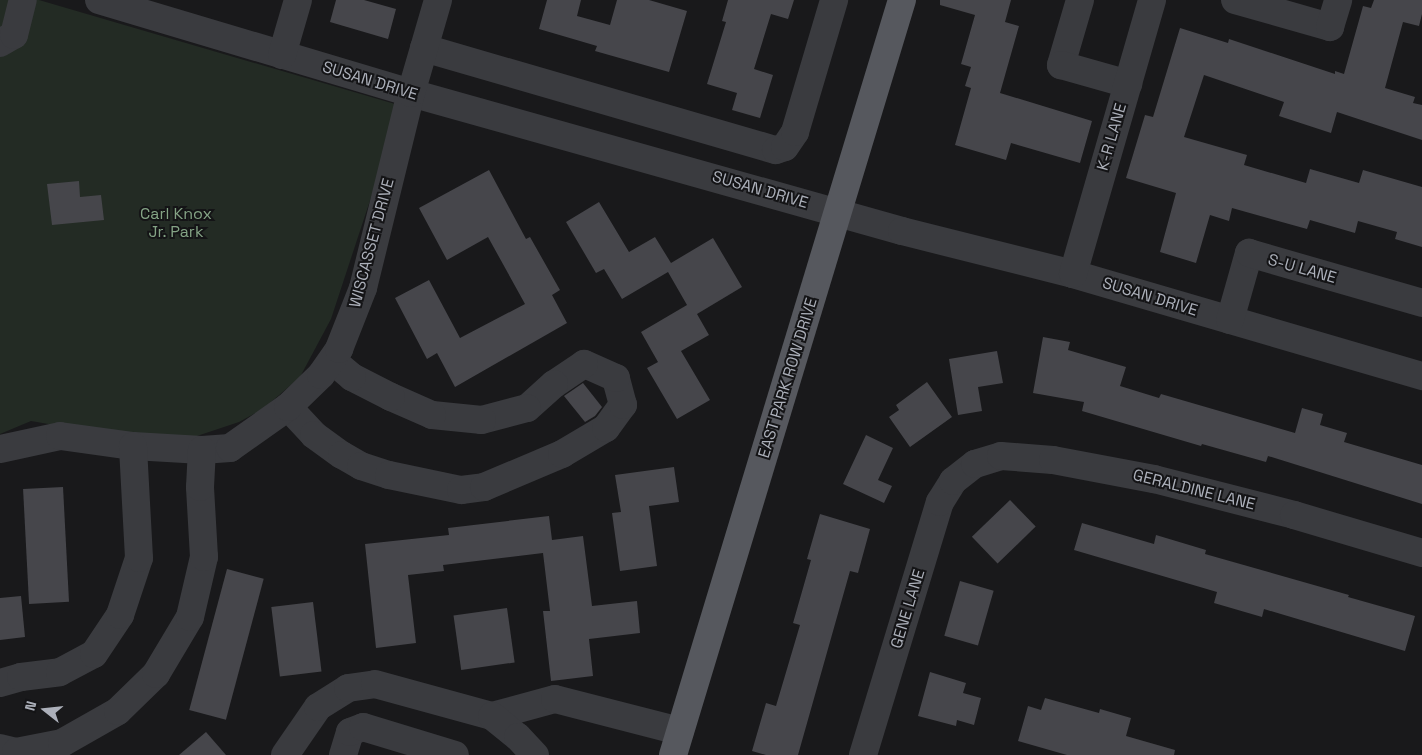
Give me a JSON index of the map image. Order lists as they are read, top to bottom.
{
  "streets": {
    "main road": ["EAST PARK ROW DRIVE"],
    "street": [
      "SUSAN DRIVE",
      "K-R LANE",
      "WISCASSET DRIVE",
      "S-U LANE",
      "GERALDINE LANE",
      "GENE LANE"
    ]
  },
  "crossings": [
    ["SUSAN DRIVE", "K-R LANE"],
    ["SUSAN DRIVE", "WISCASSET DRIVE"],
    ["SUSAN DRIVE", "S-U LANE"],
    ["SUSAN DRIVE", "EAST PARK ROW DRIVE"],
    ["GERALDINE LANE", "GENE LANE"]
  ],
  "parks": ["Carl Knox Jr. Park"],
  "north": "left"
}
